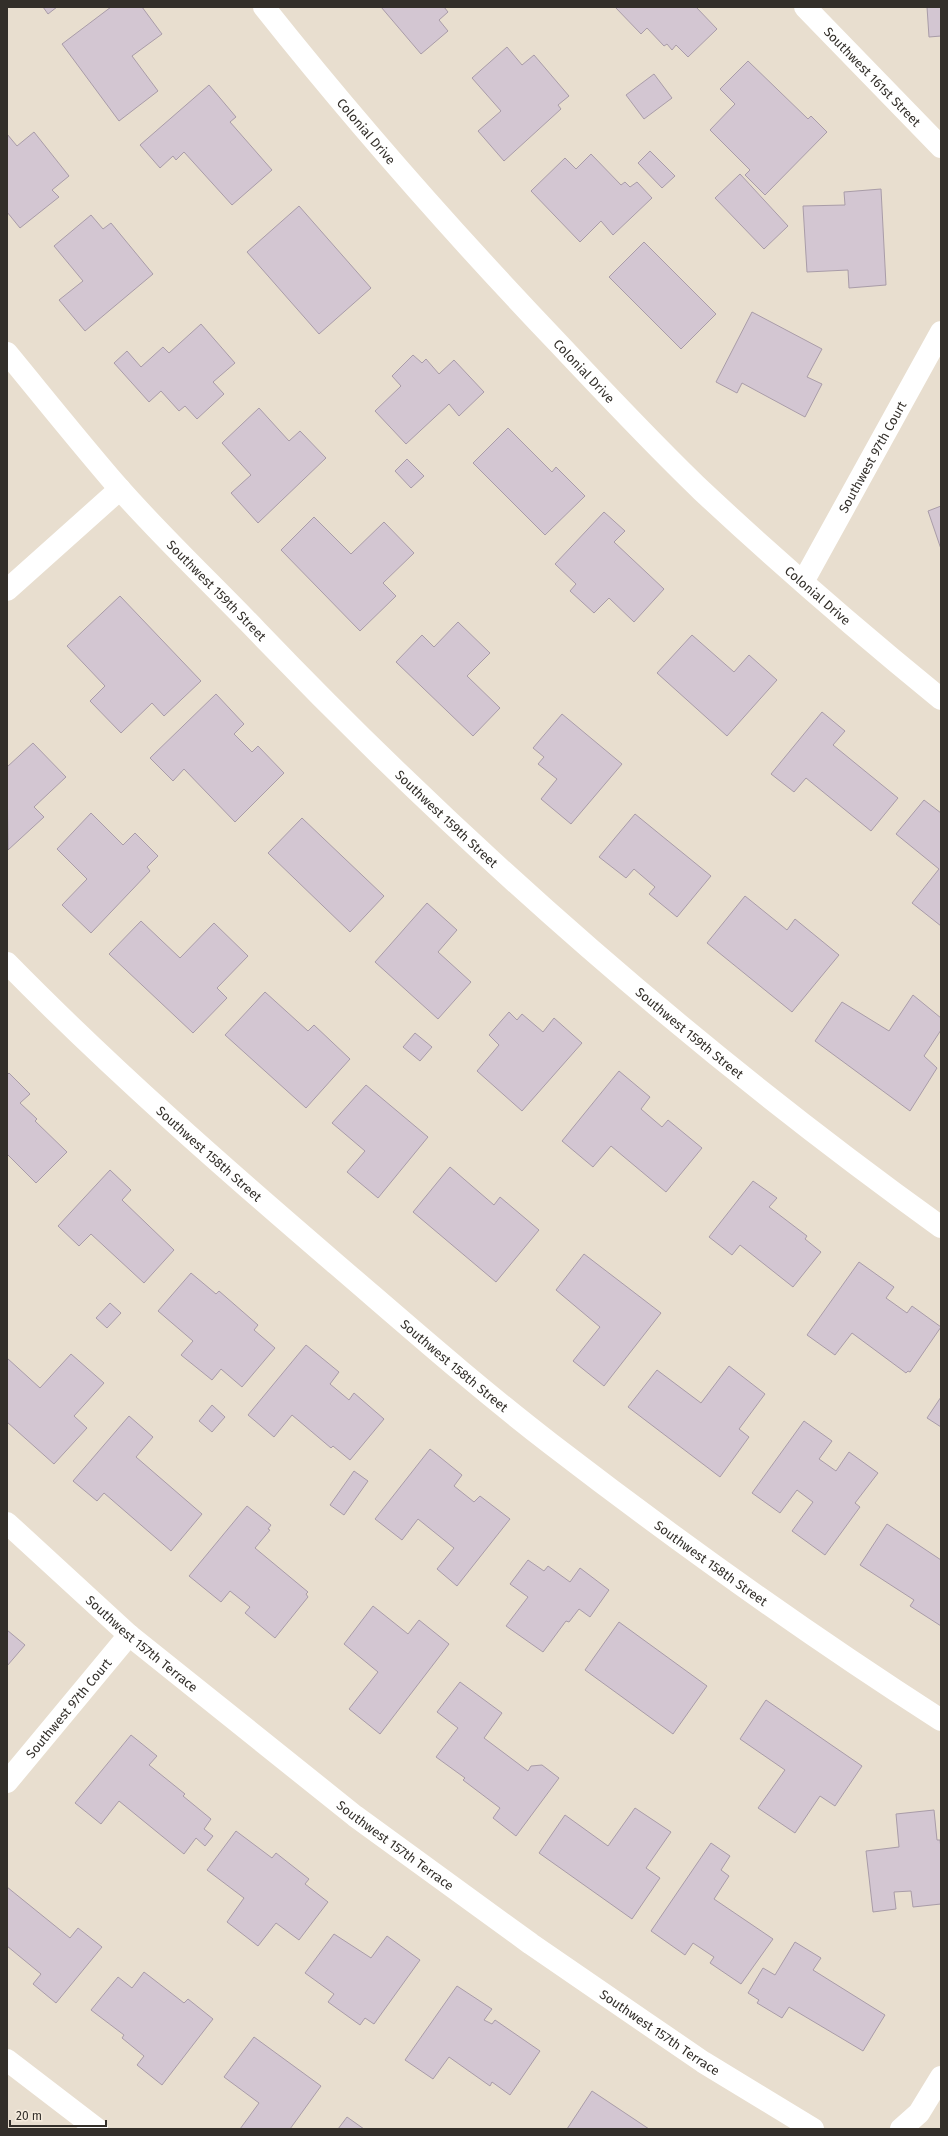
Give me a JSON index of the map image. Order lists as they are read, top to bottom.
{
  "streets": {
    "street": [
      "Southwest 161st Street",
      "Colonial Drive",
      "Southwest 97th Court",
      "Southwest 159th Street",
      "Southwest 158th Street",
      "Southwest 157th Terrace"
    ]
  },
  "crossings": [
    ["Colonial Drive", "Southwest 97th Court"],
    ["Southwest 97th Court", "Southwest 157th Terrace"]
  ],
  "scale_bar": "20 m"
}
